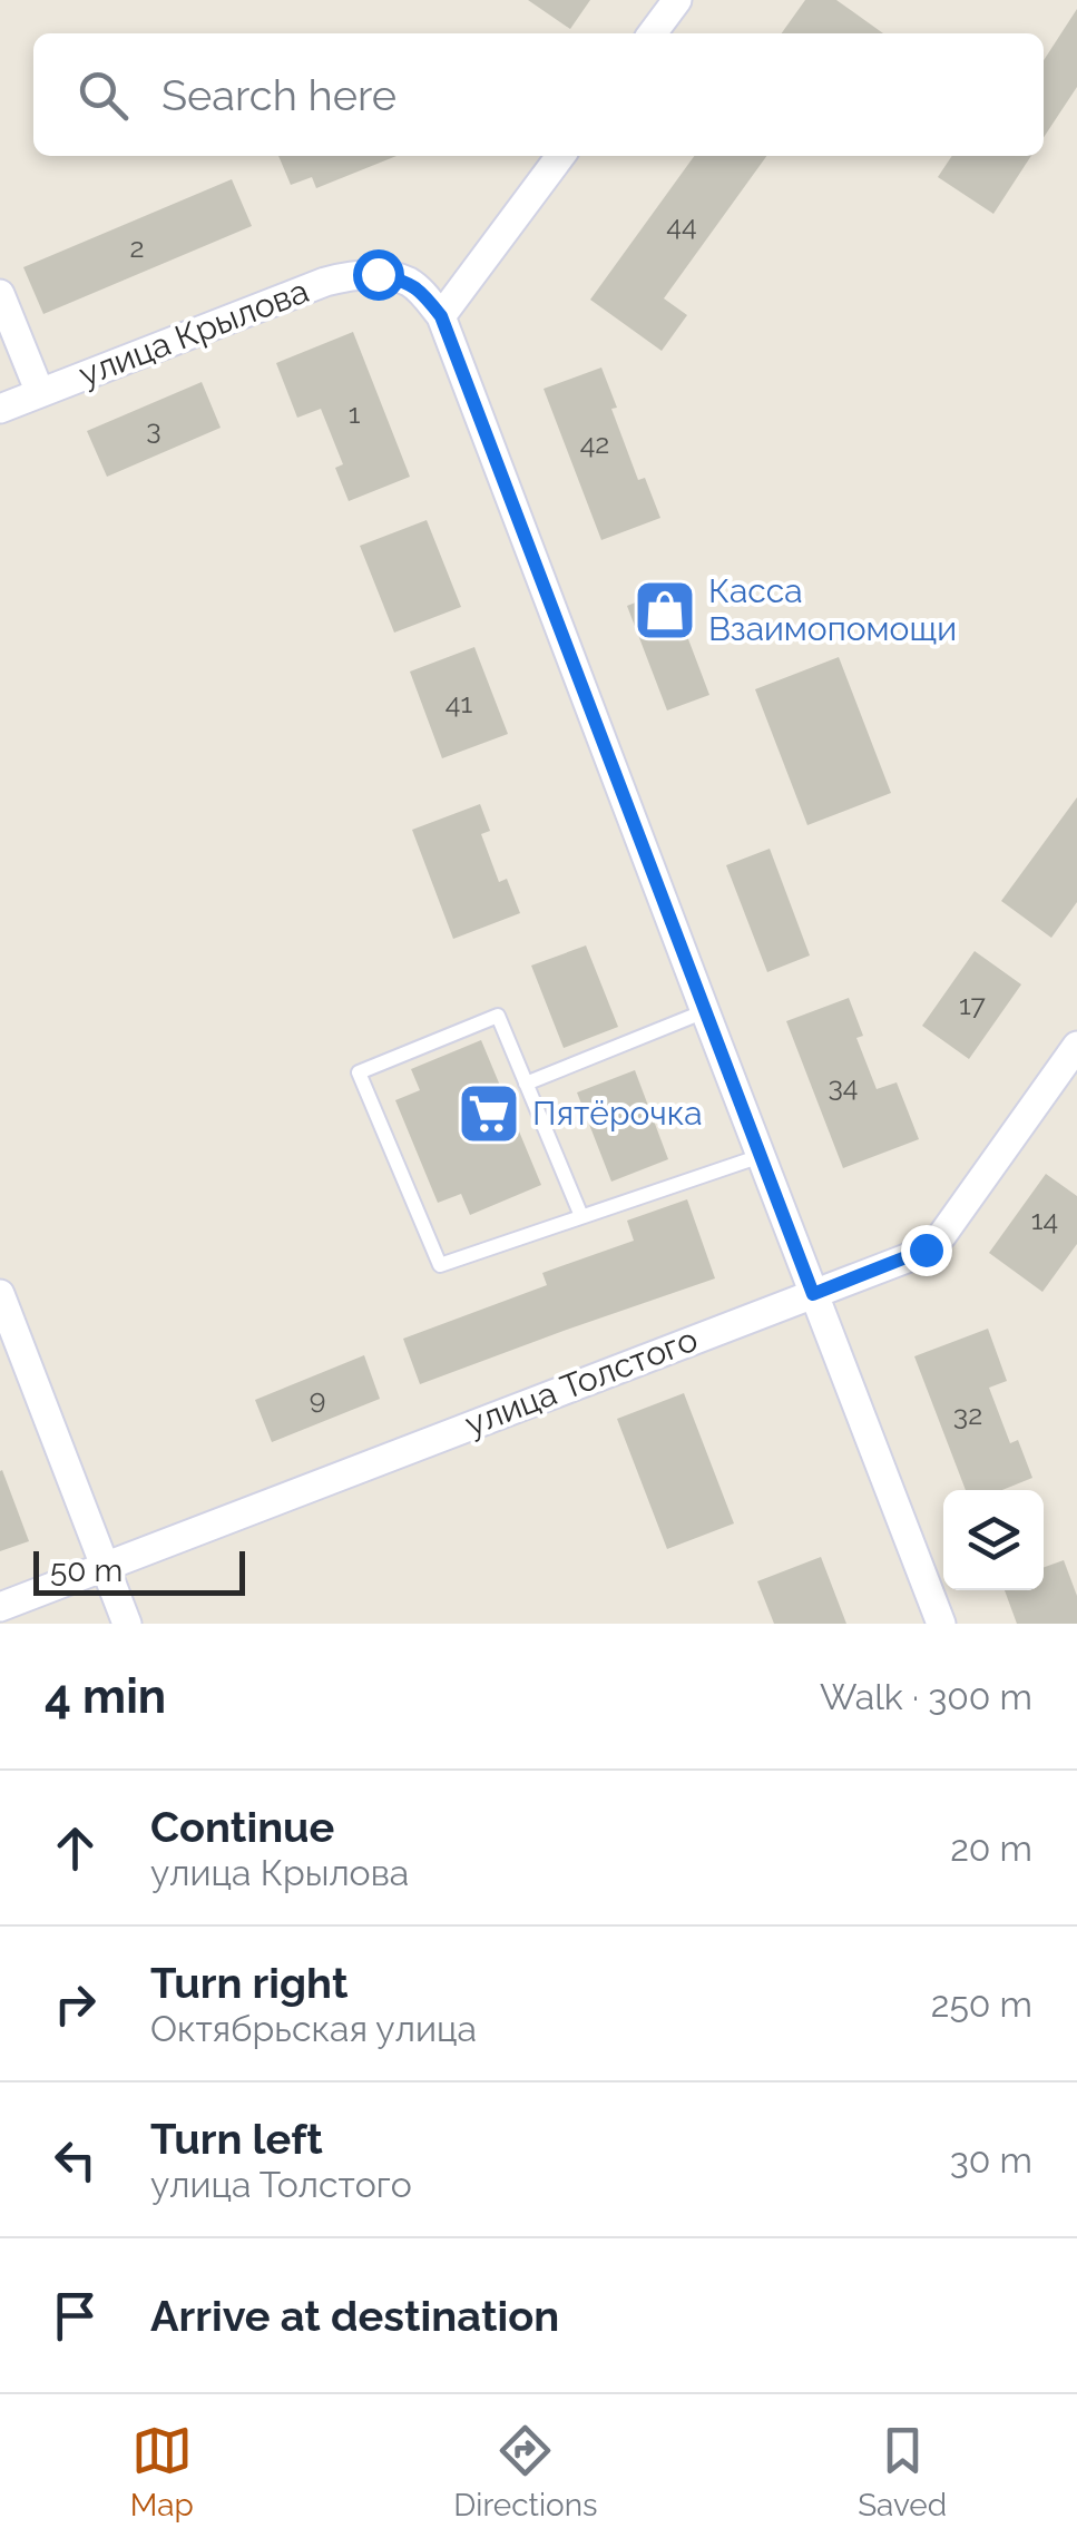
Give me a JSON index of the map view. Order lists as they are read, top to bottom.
{
  "streets": {
    "street": ["улица Крылова", "улица Толстого"]
  },
  "places": {
    "shop": ["Касса Взаимопомощи"],
    "supermarket": ["Пятёрочка"]
  },
  "house_numbers": [
    "44",
    "2",
    "1",
    "3",
    "42",
    "41",
    "17",
    "34",
    "14",
    "9",
    "32"
  ],
  "scale_bar": "50 m",
  "page": {
    "search": "Search here",
    "scale": "50 m",
    "heading": ["4 min", "Walk · 300 m"],
    "list": [
      ["Continue", "улица Крылова", "20 m"],
      ["Turn right", "Октябрьская улица", "250 m"],
      ["Turn left", "улица Толстого", "30 m"],
      "Arrive at destination"
    ],
    "nav": ["Map", "Directions", "Saved"]
  }
}
